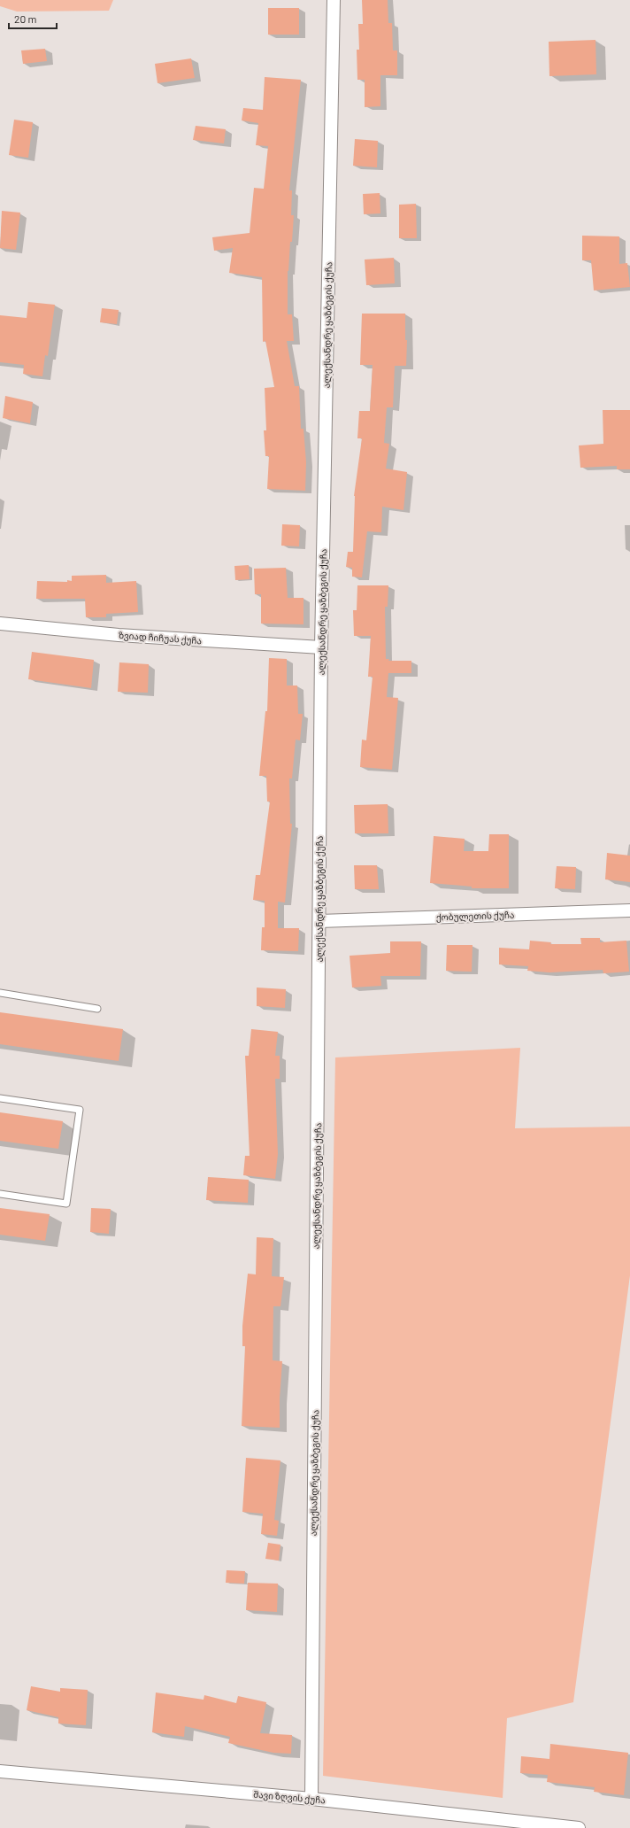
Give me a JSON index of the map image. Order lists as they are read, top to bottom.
{
  "streets": {
    "street": [
      "ალექსანდრე ყაზბეგის ქუჩა",
      "ზვიად ჩიჩუას ქუჩა",
      "ქობულეთის ქუჩა",
      "შავი ზღვის ქუჩა"
    ]
  },
  "crossings": [
    ["ალექსანდრე ყაზბეგის ქუჩა", "ზვიად ჩიჩუას ქუჩა"],
    ["ალექსანდრე ყაზბეგის ქუჩა", "ქობულეთის ქუჩა"],
    ["ალექსანდრე ყაზბეგის ქუჩა", "შავი ზღვის ქუჩა"]
  ],
  "scale_bar": "20 m"
}
